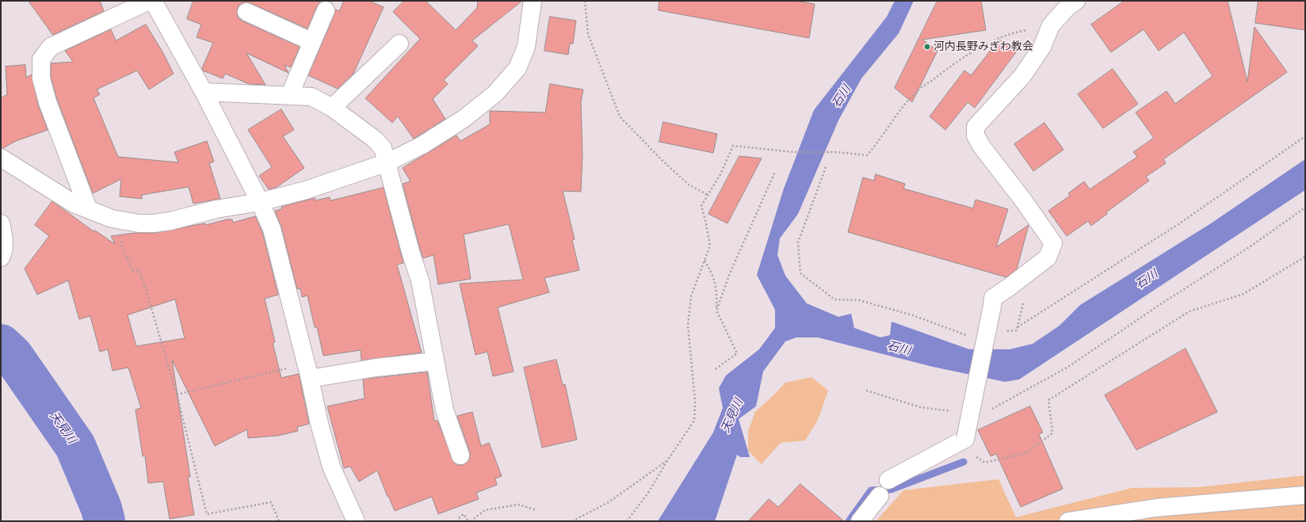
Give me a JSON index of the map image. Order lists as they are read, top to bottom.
{
  "water": ["石川", "天見川"],
  "places": ["河内長野みぎわ教会"]
}
